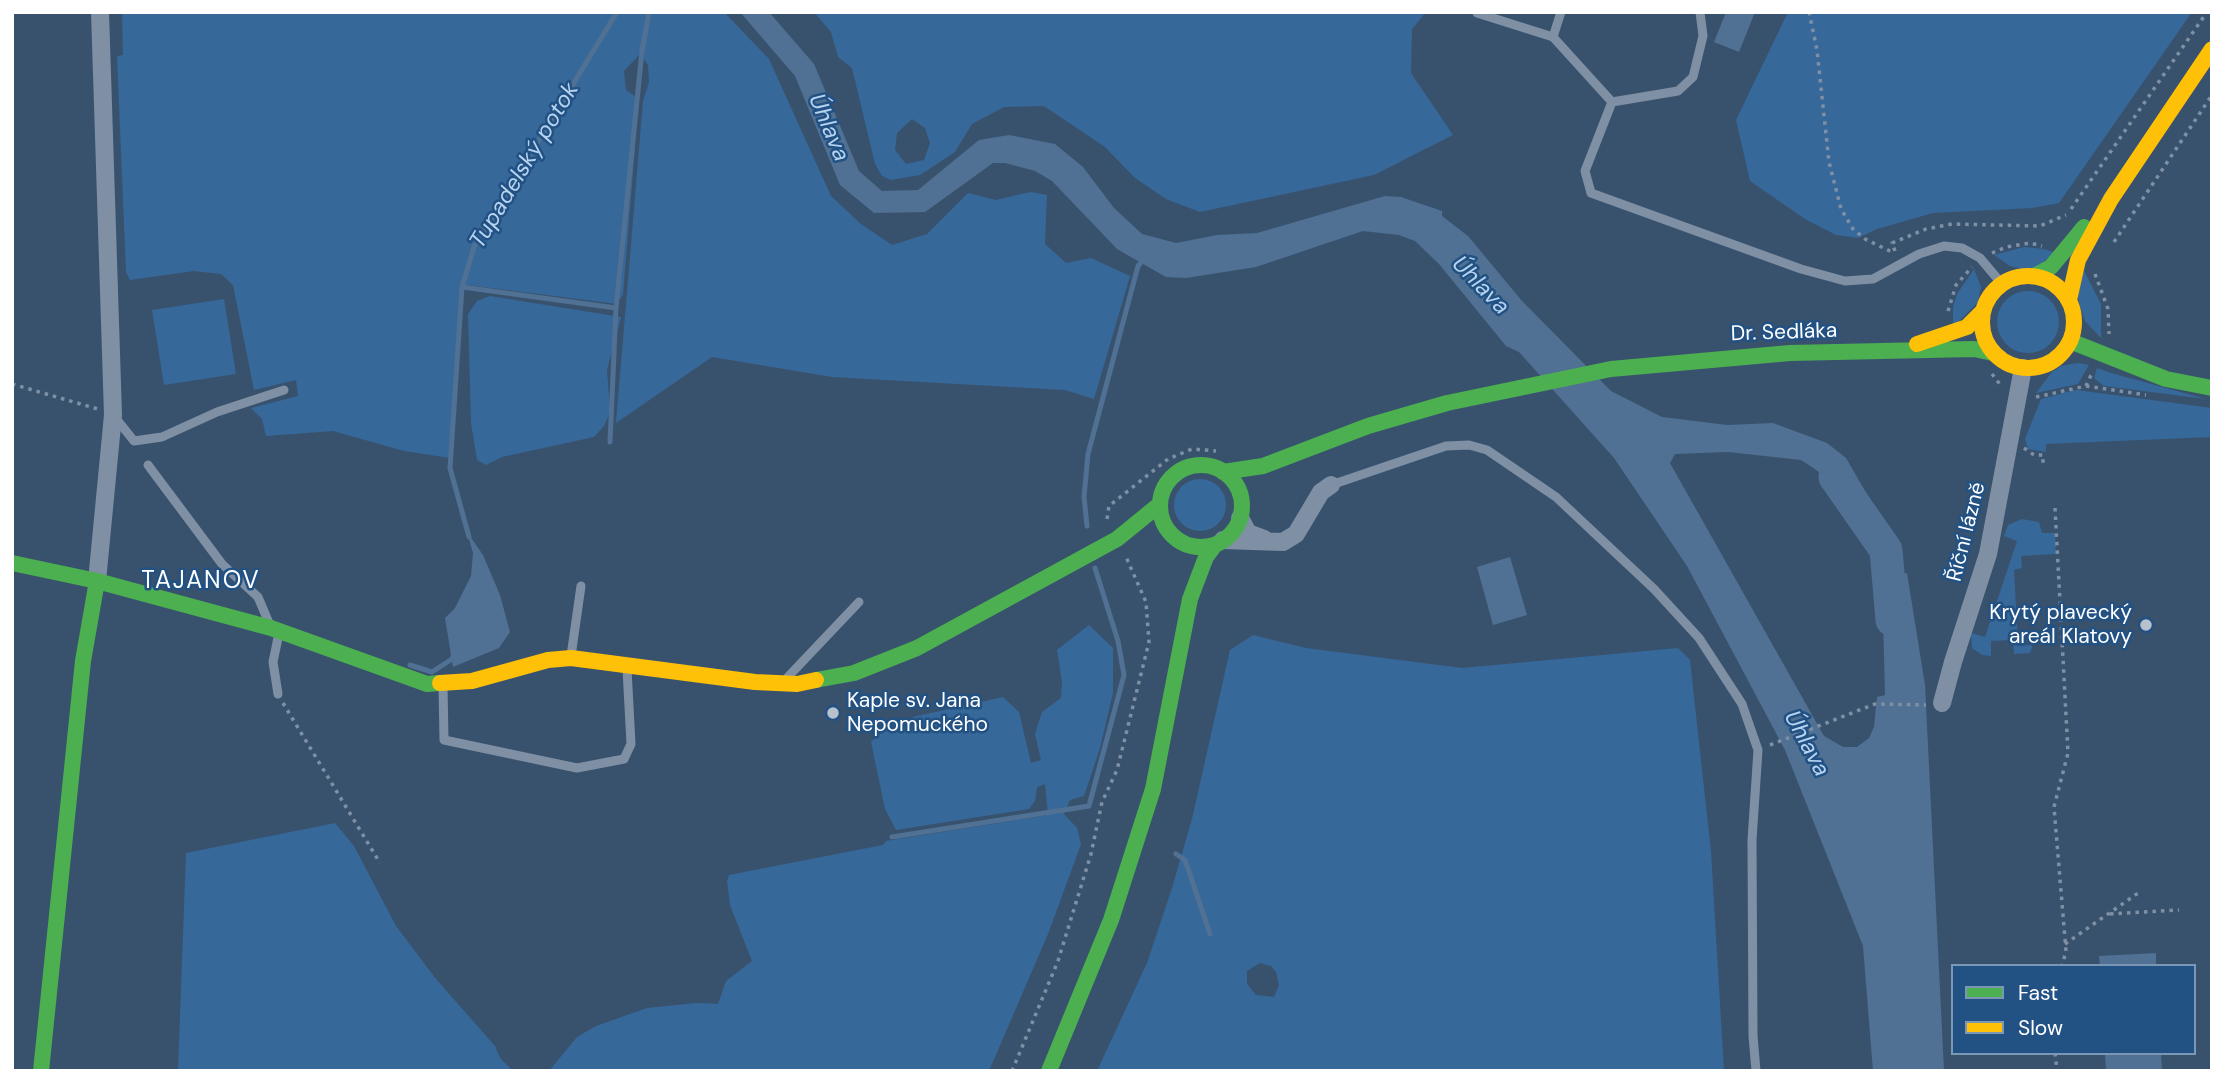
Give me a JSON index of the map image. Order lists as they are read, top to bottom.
{
  "streets": {
    "main road": ["Dr. Sedláka"],
    "street": ["Říční lázně"]
  },
  "crossings": [
    ["Dr. Sedláka", "Říční lázně"]
  ],
  "districts": ["TAJANOV"],
  "water": ["Úhlava", "Tupadelský potok"],
  "places": ["Krytý plavecký areál Klatovy", "Kaple sv. Jana Nepomuckého"],
  "legend": ["Fast", "Slow"]
}
